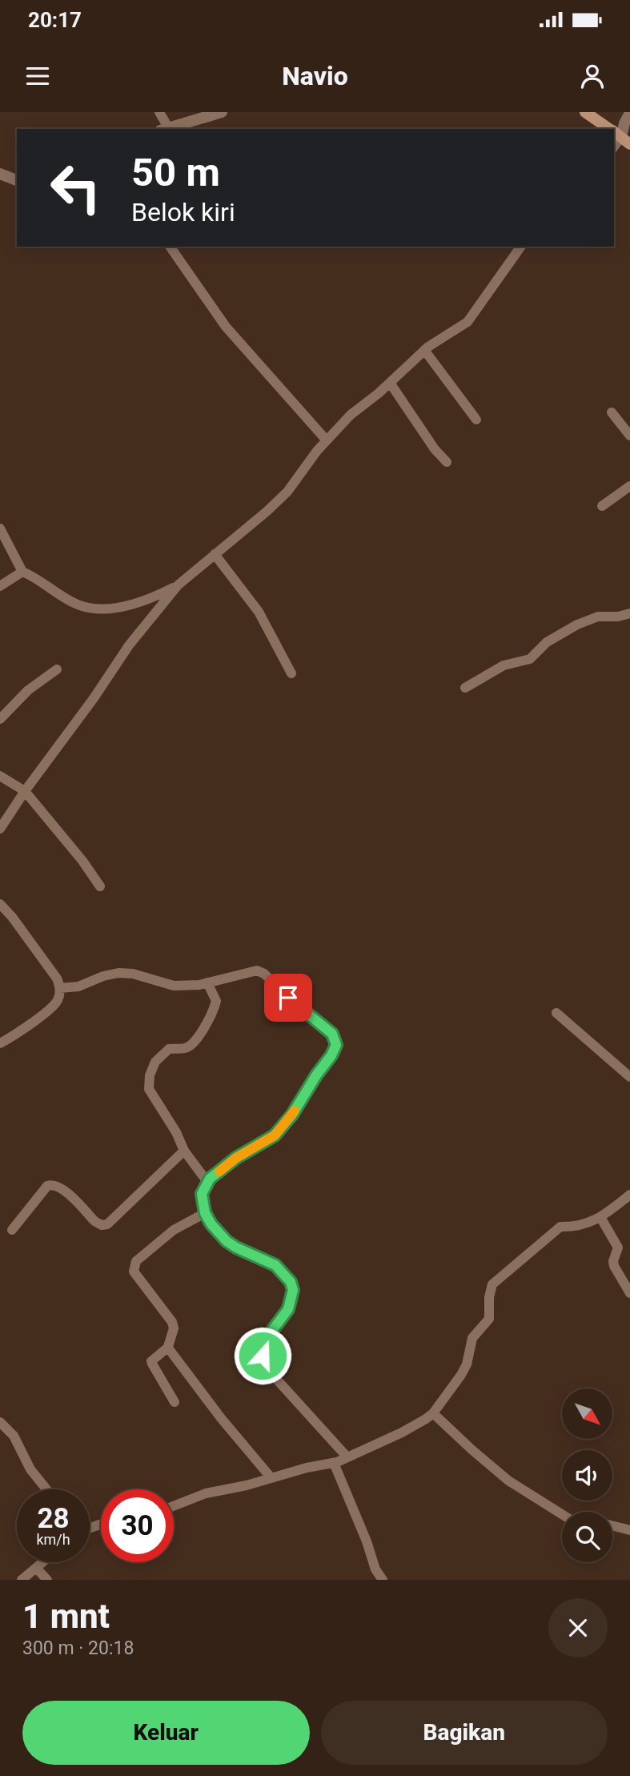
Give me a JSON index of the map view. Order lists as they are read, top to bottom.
{
  "north": "bottom right",
  "page": {
    "status": "20:17",
    "header": "Navio",
    "turn": ["50 m", "Belok kiri"],
    "speed": "28 km/h",
    "limit": "30",
    "heading": ["1 mnt", "300 m · 20:18"],
    "buttons": ["Keluar", "Bagikan"]
  }
}
